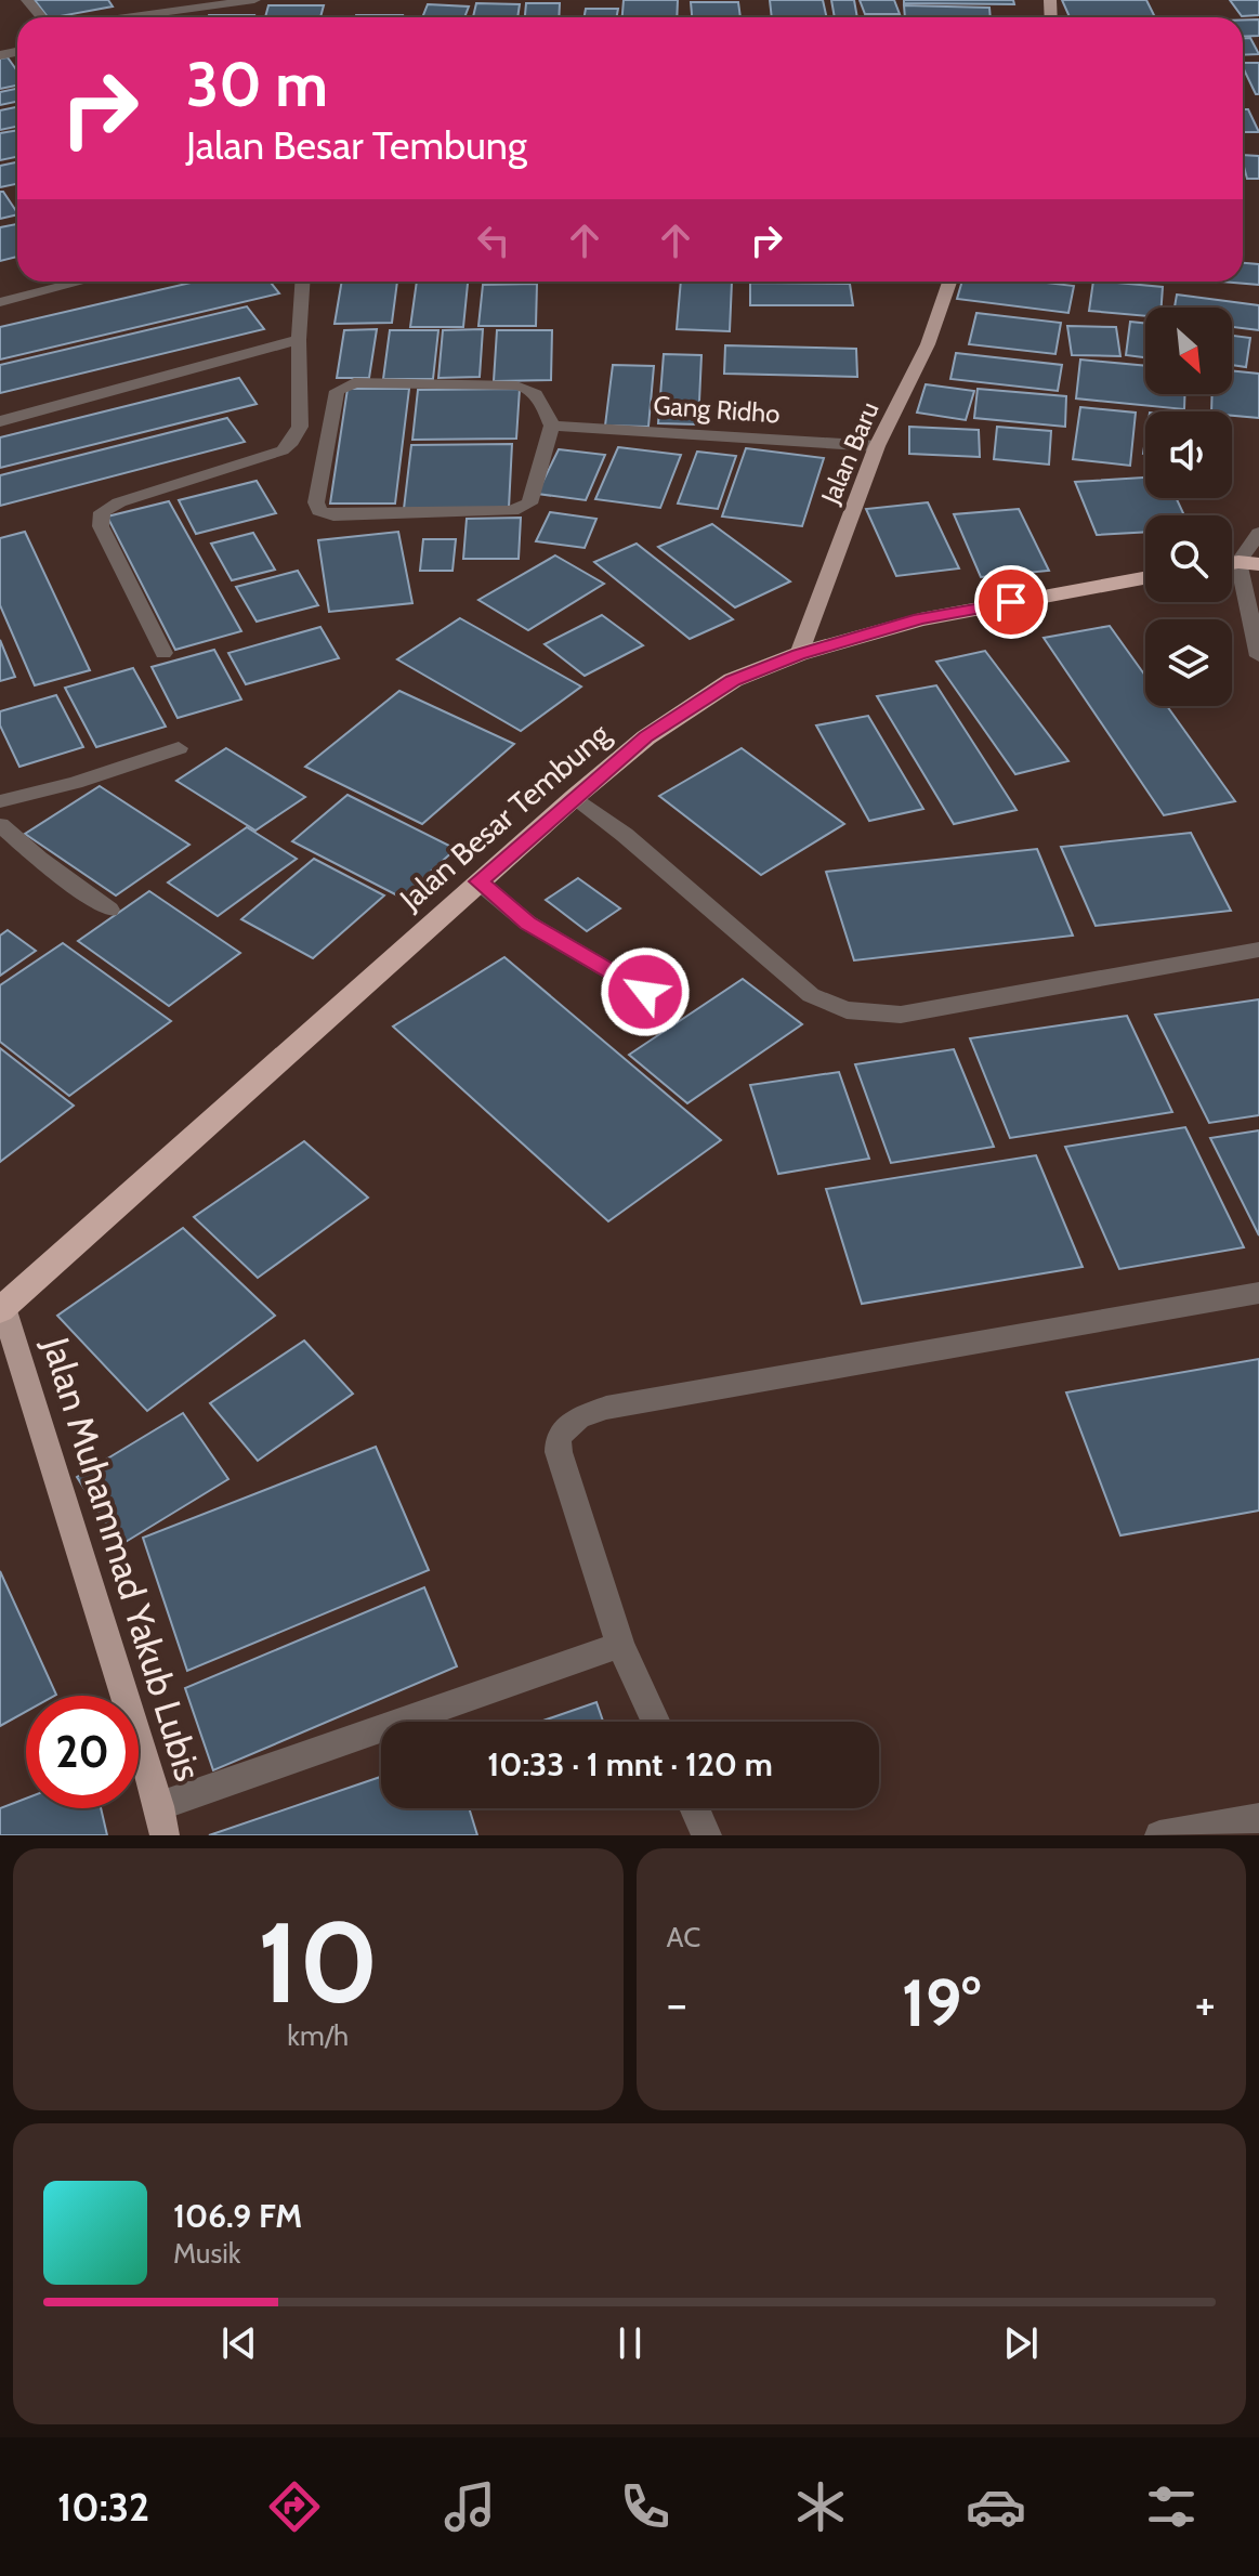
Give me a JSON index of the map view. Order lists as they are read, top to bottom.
{
  "streets": {
    "highway": ["Jalan Besar Tembung"],
    "main road": ["Jalan Baru", "Jalan Muhammad Yakub Lubis"],
    "street": ["Gang Ridho"]
  },
  "crossings": [
    ["Gang Ridho", "Jalan Baru"],
    ["Jalan Baru", "Jalan Besar Tembung"],
    ["Jalan Besar Tembung", "Jalan Muhammad Yakub Lubis"]
  ],
  "north": "bottom right",
  "page": {
    "turn": ["30 m", "Jalan Besar Tembung"],
    "limit": "20",
    "trip": "10:33 · 1 mnt · 120 m",
    "tile": [
      ["10", "km/h"],
      "AC"
    ],
    "heat": ["−", "19°", "+"],
    "song": ["106.9 FM", "Musik"],
    "tabs": "10:32"
  }
}
